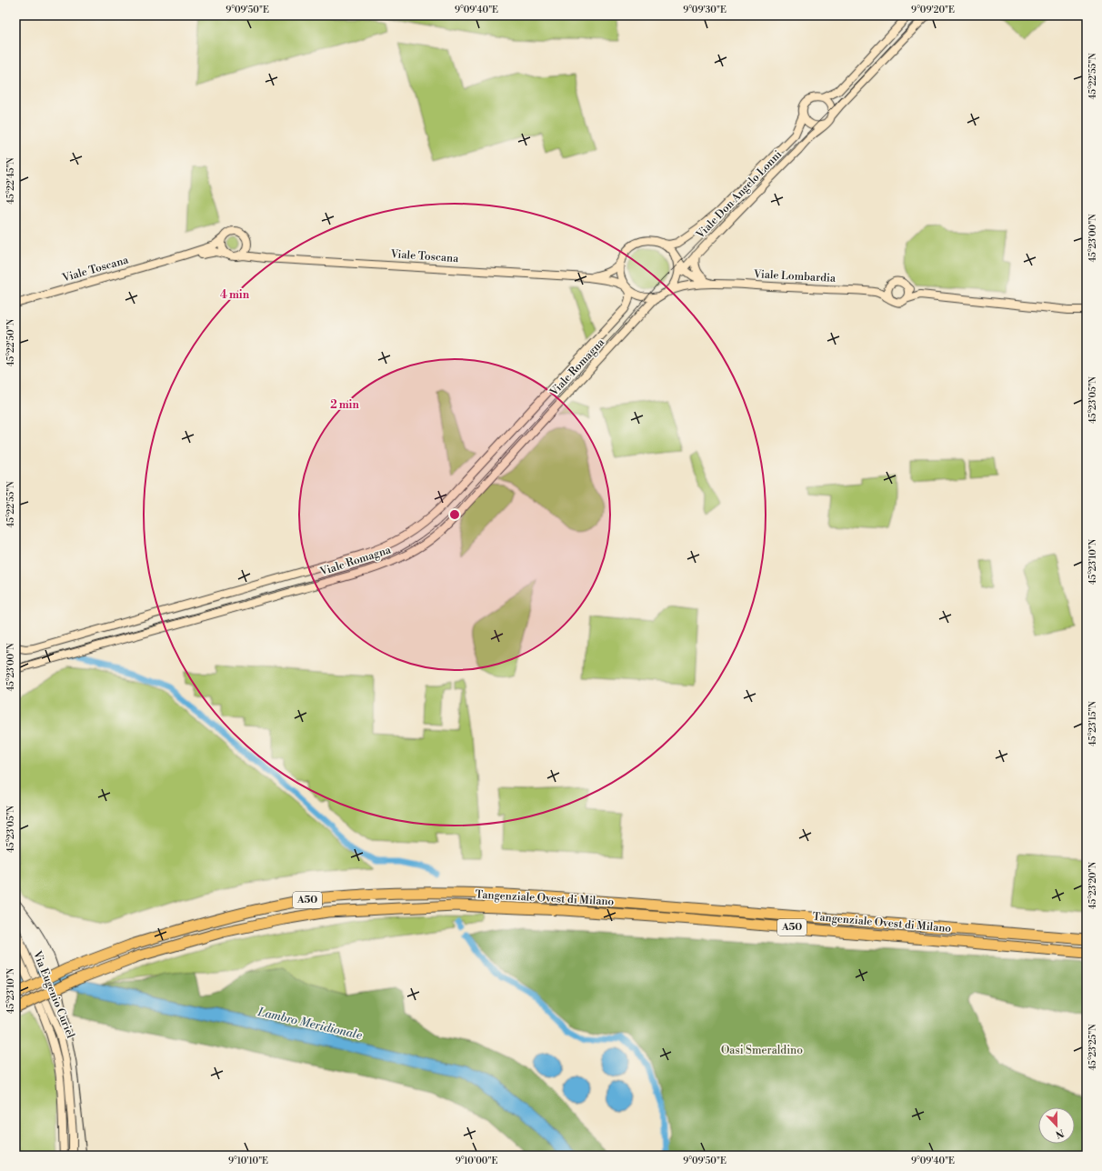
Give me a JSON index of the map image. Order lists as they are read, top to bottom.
{
  "streets": {
    "highway": ["Tangenziale Ovest di Milano", "A50"],
    "main road": [
      "Viale Don Angelo Lonni",
      "Viale Toscana",
      "Viale Lombardia",
      "Viale Romagna",
      "Via Eugenio Curiel"
    ]
  },
  "crossings": [
    ["Viale Don Angelo Lonni", "Viale Toscana"],
    ["Viale Don Angelo Lonni", "Viale Romagna"],
    ["Viale Toscana", "Viale Romagna"]
  ],
  "water": ["Lambro Meridionale"],
  "parks": ["Oasi Smeraldino"],
  "north": "bottom",
  "coordinates": [
    "9°09'50\"E",
    "9°09'40\"E",
    "9°09'30\"E",
    "9°09'20\"E",
    "45°22'55\"N",
    "45°22'45\"N",
    "45°23'00\"N",
    "45°22'50\"N",
    "45°23'05\"N",
    "45°23'10\"N",
    "45°23'15\"N",
    "45°23'20\"N",
    "45°23'25\"N",
    "9°10'10\"E",
    "9°10'00\"E"
  ],
  "rings": ["4 min", "2 min"]
}
